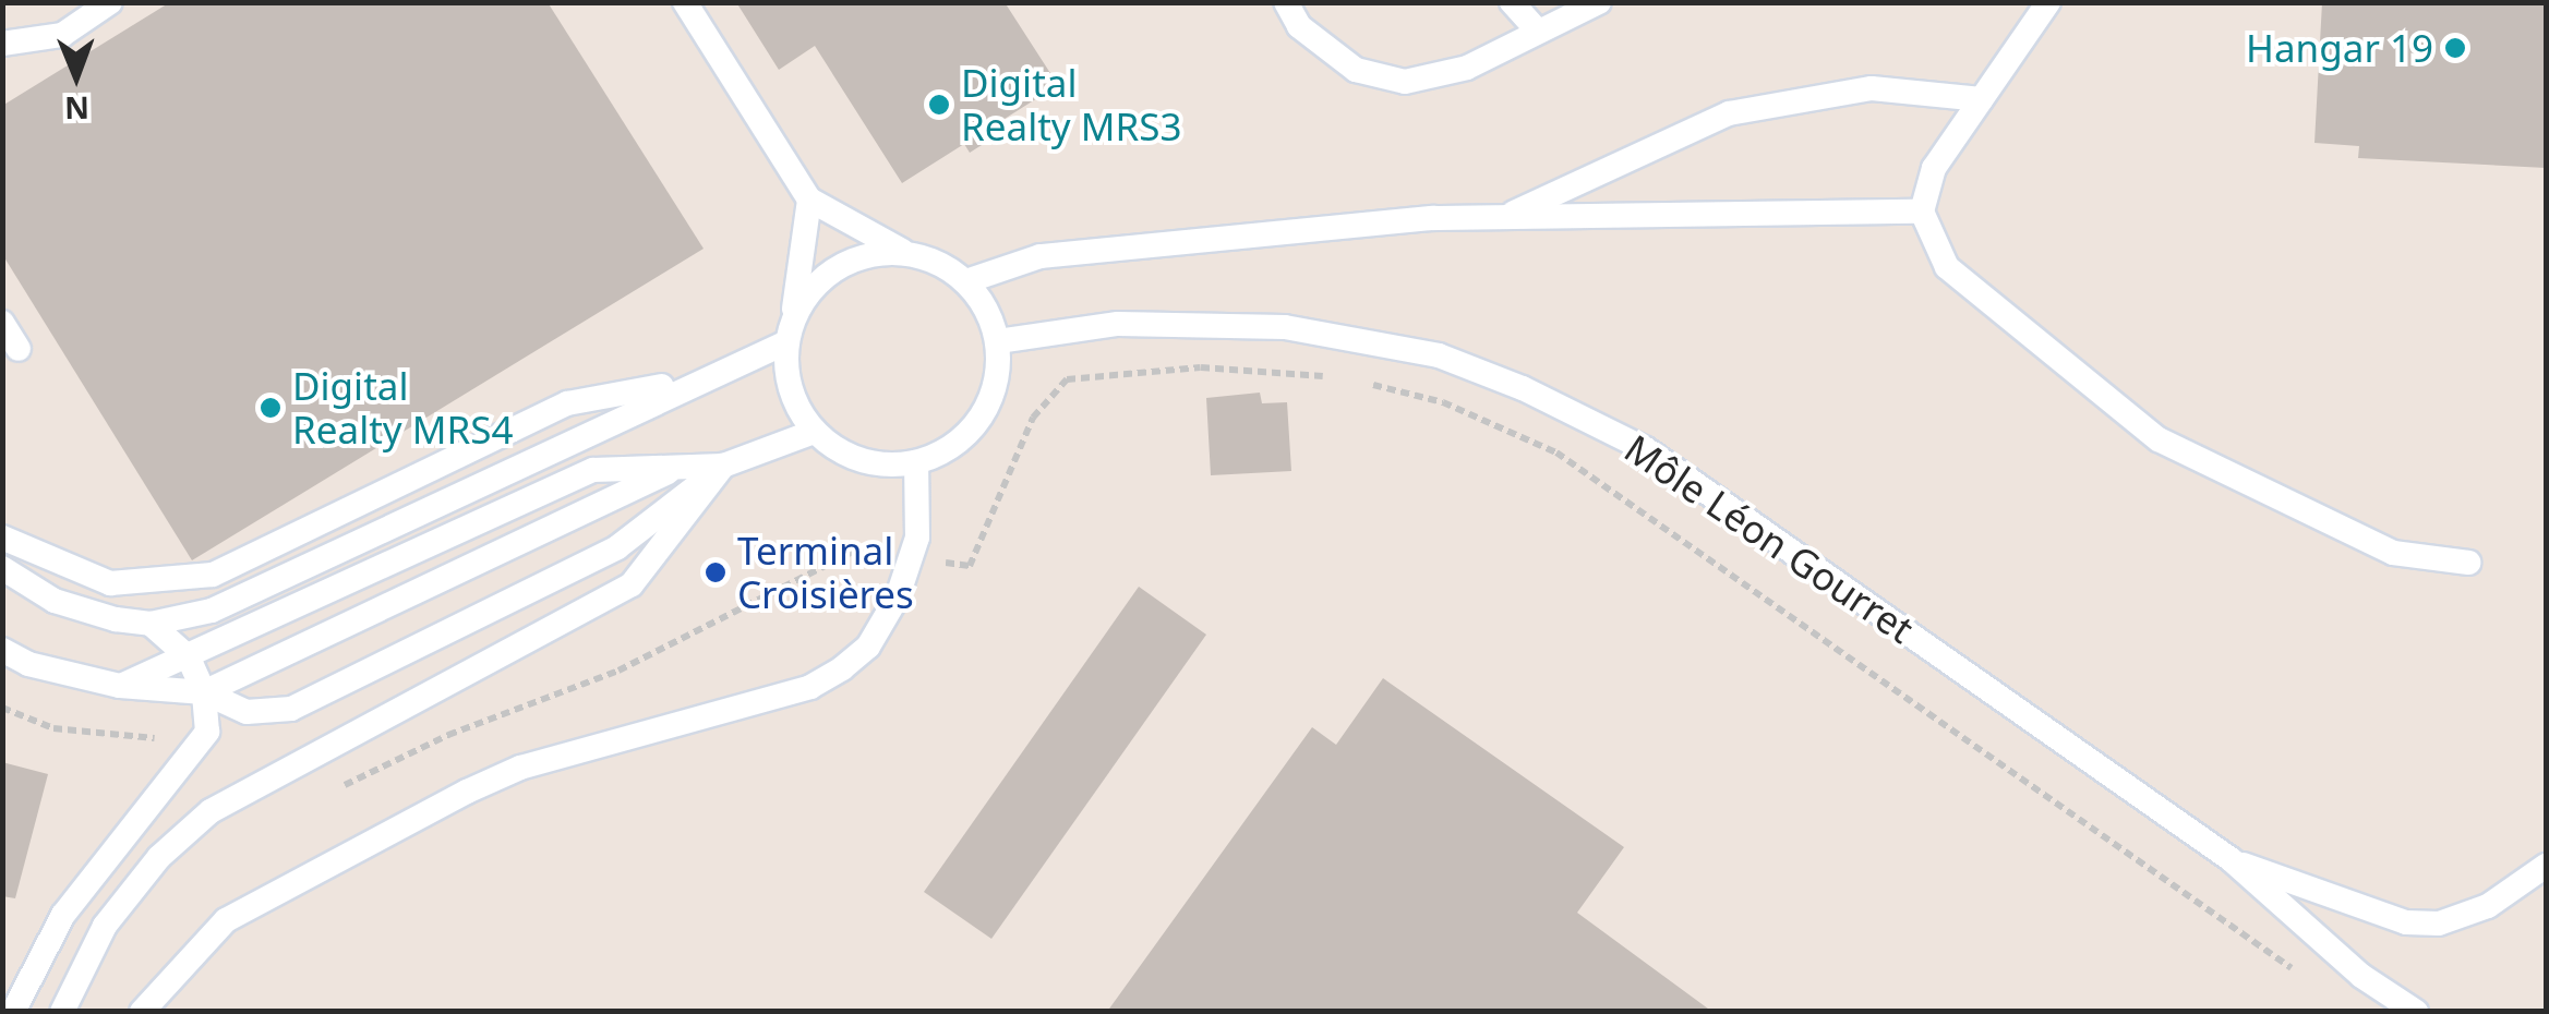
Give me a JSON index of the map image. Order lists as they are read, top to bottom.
{
  "streets": {
    "lane": ["Môle Léon Gourret"]
  },
  "places": [
    "Hangar 19",
    "Digital Realty MRS3",
    "Digital Realty MRS4",
    "Terminal Croisières"
  ],
  "north": "bottom"
}
